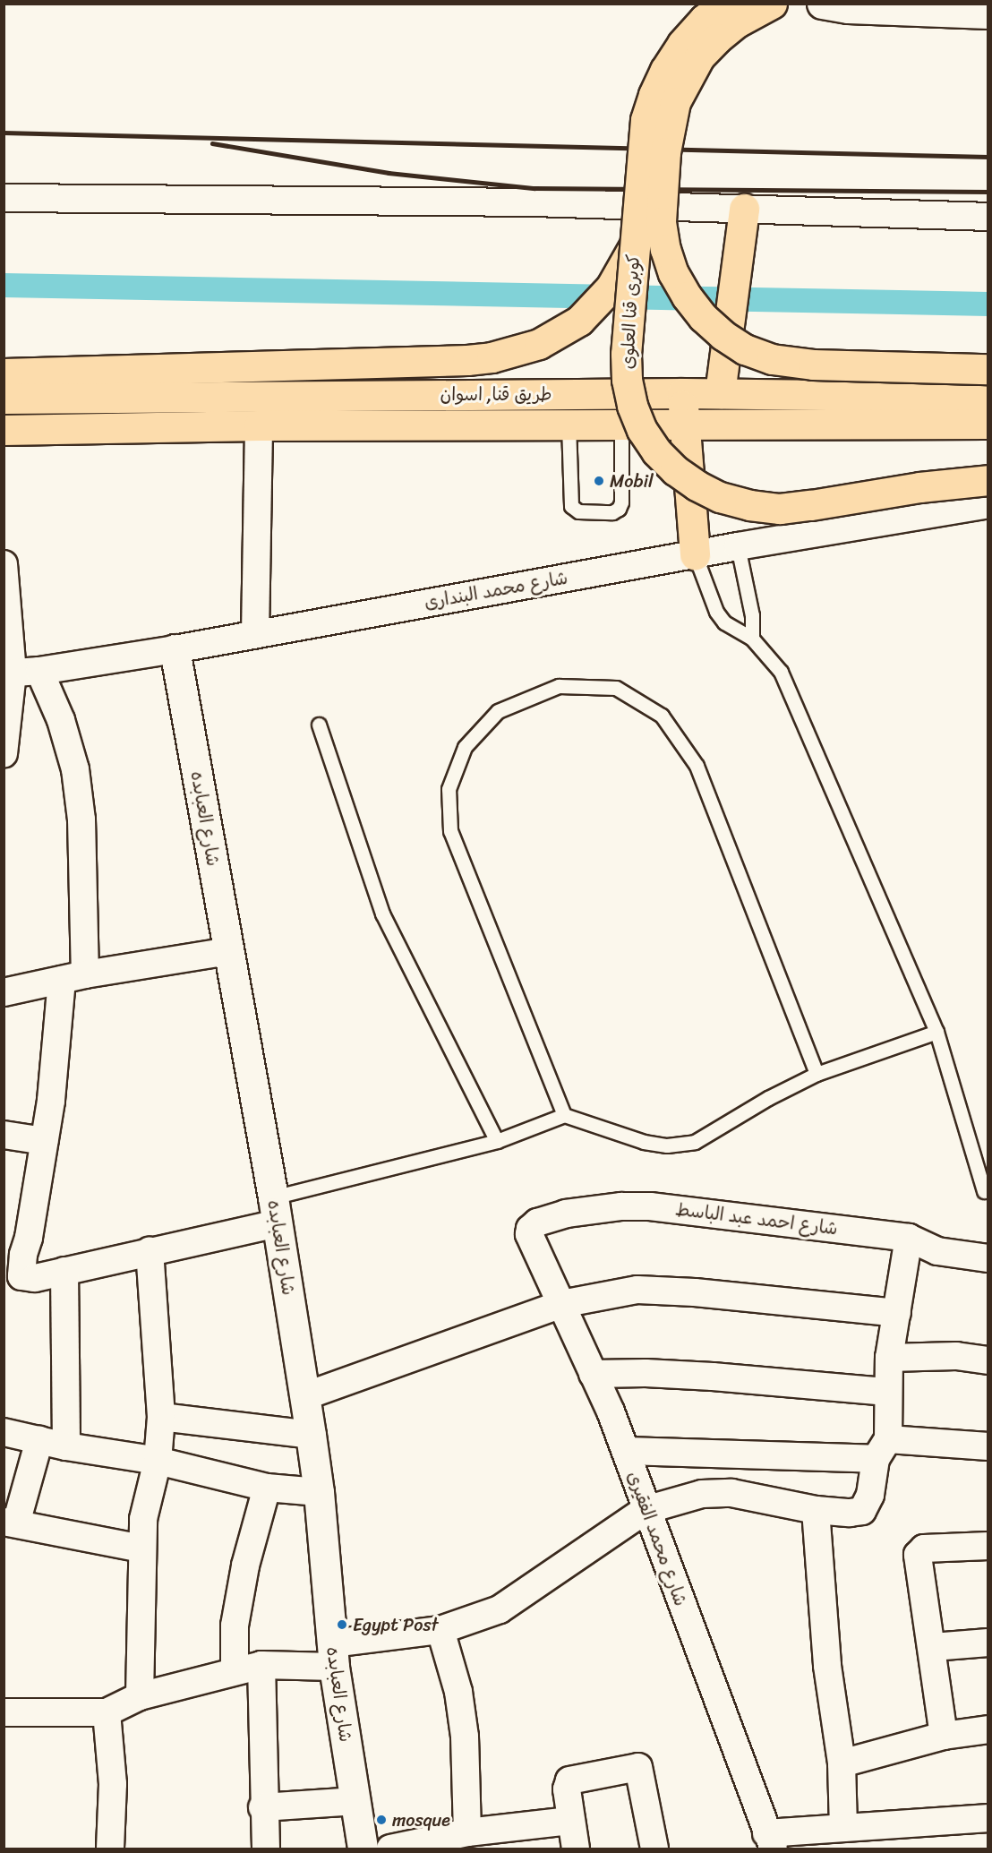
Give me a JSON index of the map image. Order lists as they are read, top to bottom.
{
  "streets": {
    "highway": ["كوبرى قنا العلوى", "طريق قنا, اسوان"],
    "street": [
      "شارع محمد البندارى",
      "شارع العبابده",
      "شارع احمد عبد الباسط",
      "شارع محمد الفقيرى"
    ]
  },
  "crossings": [
    ["شارع محمد البندارى", "شارع العبابده"],
    ["شارع احمد عبد الباسط", "شارع محمد الفقيرى"]
  ],
  "places": ["Mobil", "Egypt Post", "mosque"]
}
